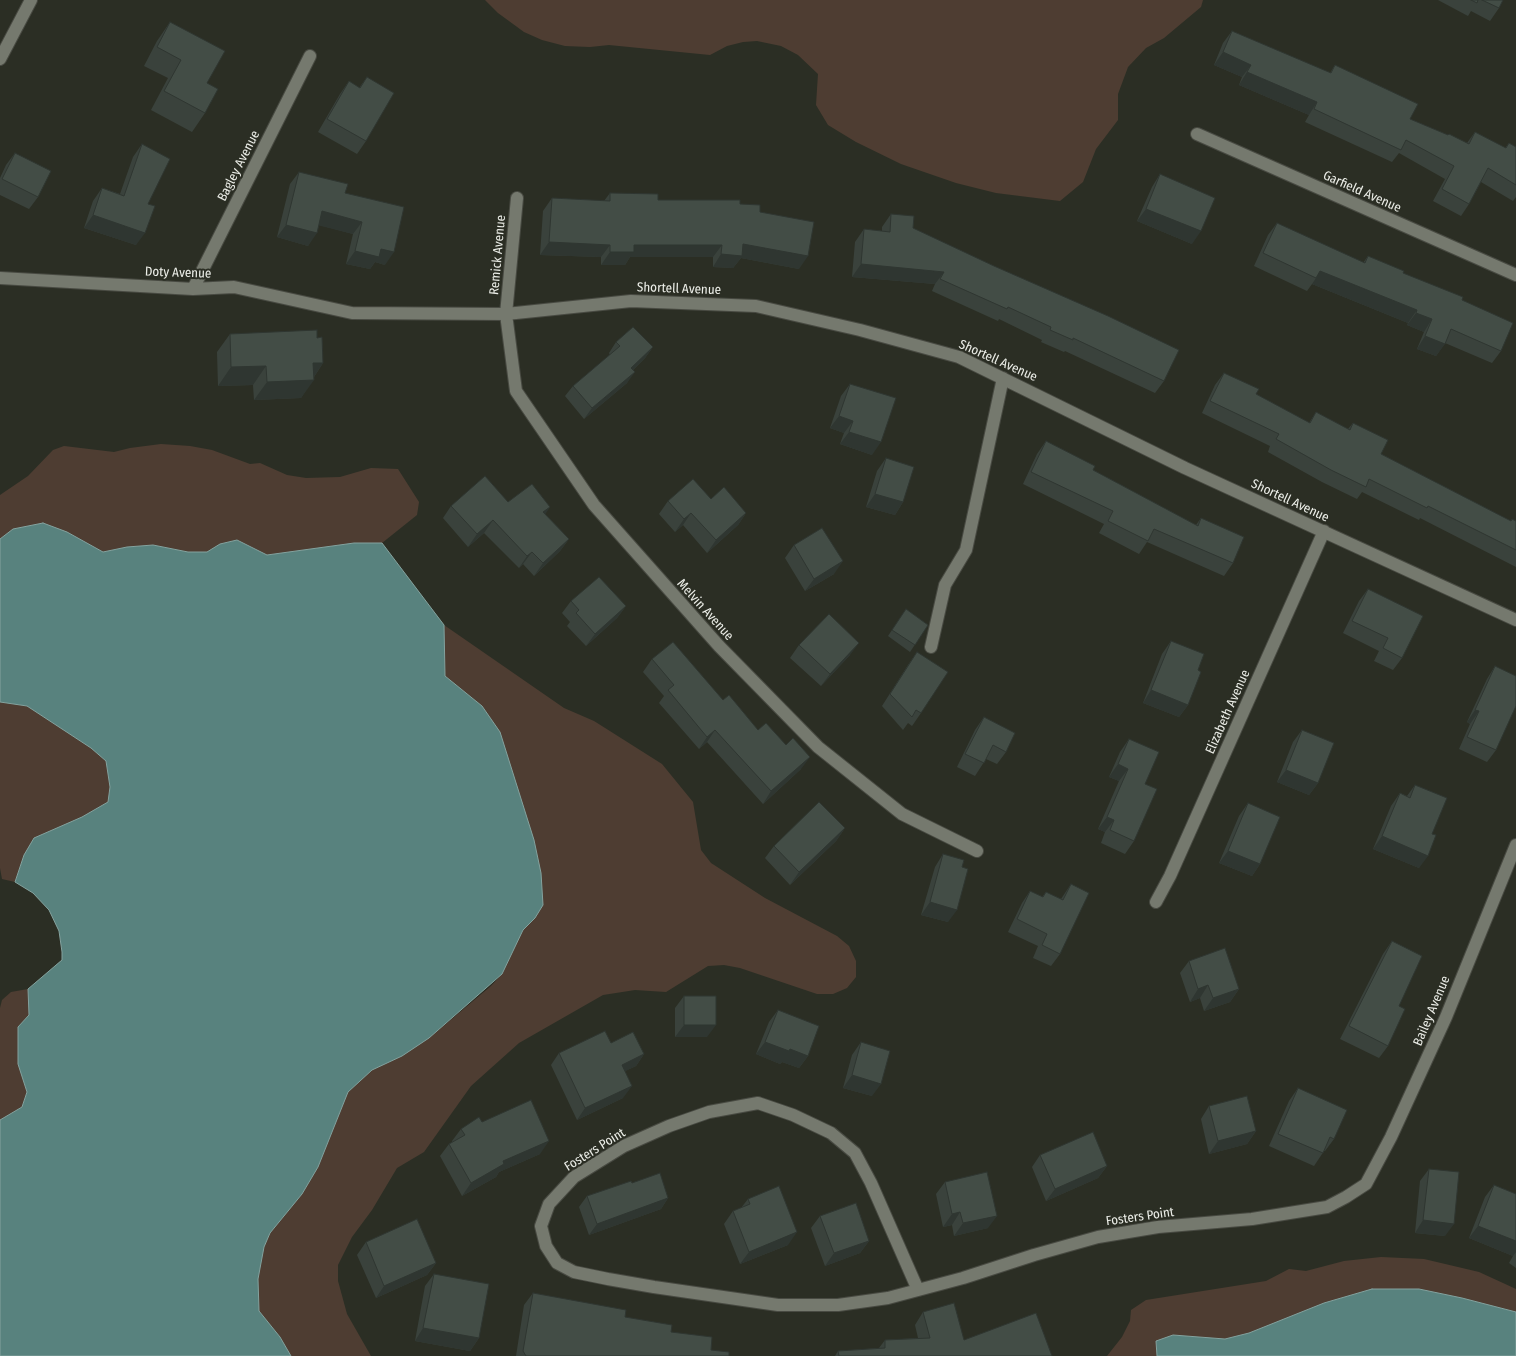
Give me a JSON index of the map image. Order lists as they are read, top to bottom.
{
  "streets": {
    "street": [
      "Bagley Avenue",
      "Garfield Avenue",
      "Remick Avenue",
      "Doty Avenue",
      "Shortell Avenue",
      "Melvin Avenue",
      "Elizabeth Avenue",
      "Bailey Avenue",
      "Fosters Point"
    ]
  },
  "crossings": [
    ["Bagley Avenue", "Doty Avenue"],
    ["Remick Avenue", "Shortell Avenue"],
    ["Remick Avenue", "Melvin Avenue"],
    ["Doty Avenue", "Shortell Avenue"],
    ["Shortell Avenue", "Melvin Avenue"],
    ["Shortell Avenue", "Elizabeth Avenue"],
    ["Bailey Avenue", "Fosters Point"]
  ]
}
